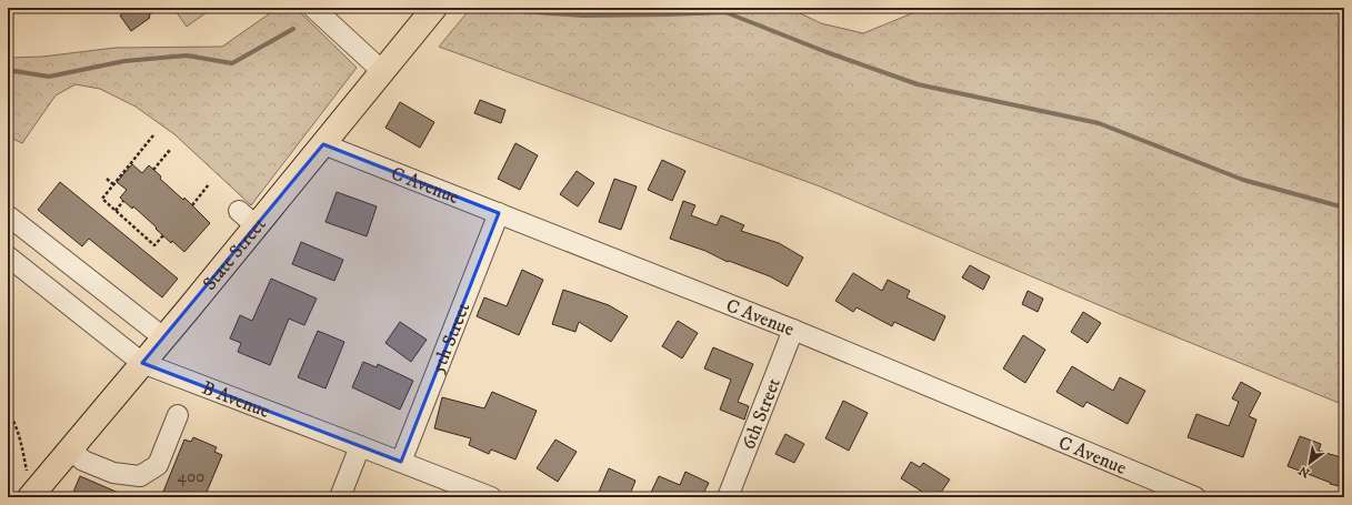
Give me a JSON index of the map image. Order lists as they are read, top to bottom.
{
  "streets": {
    "main road": ["State Street"],
    "street": [
      "C Avenue",
      "5th Street",
      "B Avenue",
      "6th Street"
    ]
  },
  "crossings": [
    ["C Avenue", "State Street"],
    ["C Avenue", "5th Street"],
    ["C Avenue", "6th Street"],
    ["State Street", "B Avenue"],
    ["5th Street", "B Avenue"]
  ],
  "house_numbers": ["400"],
  "north": "bottom left"
}
